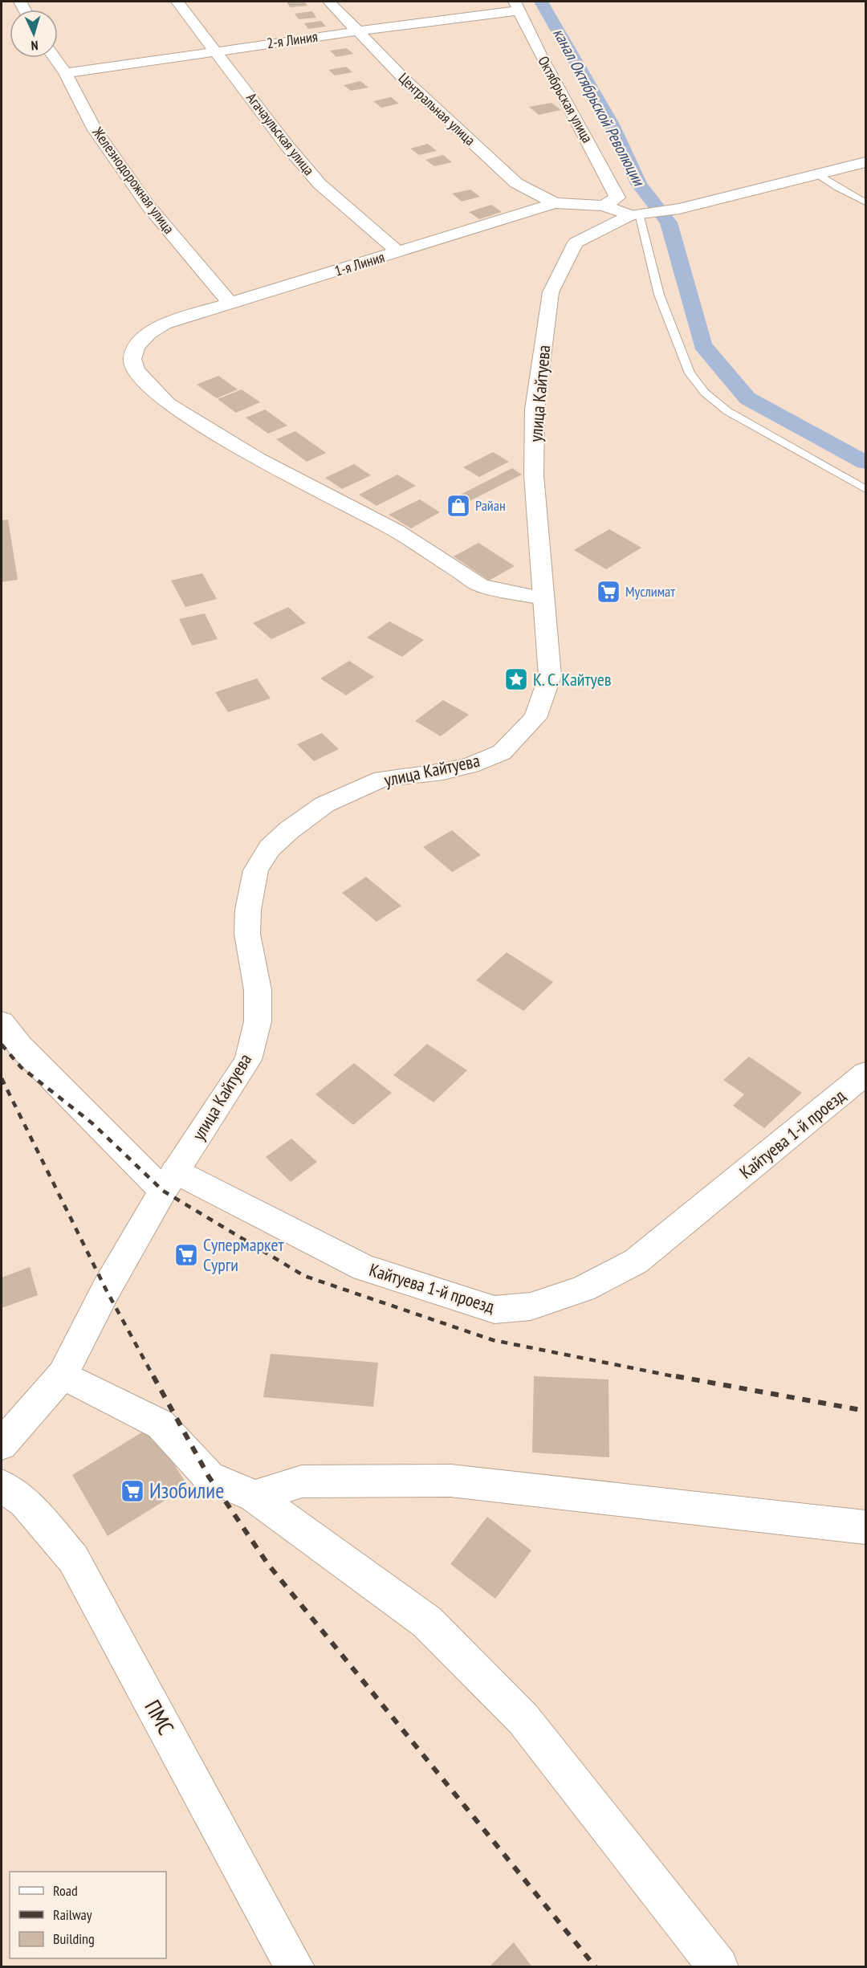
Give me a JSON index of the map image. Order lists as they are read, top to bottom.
{
  "streets": {
    "street": [
      "2-я Линия",
      "Октябрьская улица",
      "Центральная улица",
      "Агачаульская улица",
      "Железнодорожная улица",
      "1-я Линия",
      "улица Кайтуева",
      "Кайтуева 1-й проезд",
      "ПМС"
    ]
  },
  "crossings": [
    ["2-я Линия", "Октябрьская улица"],
    ["2-я Линия", "Центральная улица"],
    ["2-я Линия", "Агачаульская улица"],
    ["2-я Линия", "Железнодорожная улица"],
    ["Октябрьская улица", "улица Кайтуева"],
    ["Центральная улица", "1-я Линия"],
    ["Агачаульская улица", "1-я Линия"],
    ["Железнодорожная улица", "1-я Линия"],
    ["1-я Линия", "улица Кайтуева"],
    ["улица Кайтуева", "Кайтуева 1-й проезд"]
  ],
  "water": ["канал Октябрьской Революции"],
  "places": {
    "shop": ["Райан"],
    "supermarket": ["Муслимат", "Супермаркет Сурги", "Изобилие"],
    "place": ["К. С. Кайтуев"]
  },
  "legend": ["Road", "Railway", "Building"],
  "north": "bottom"
}
